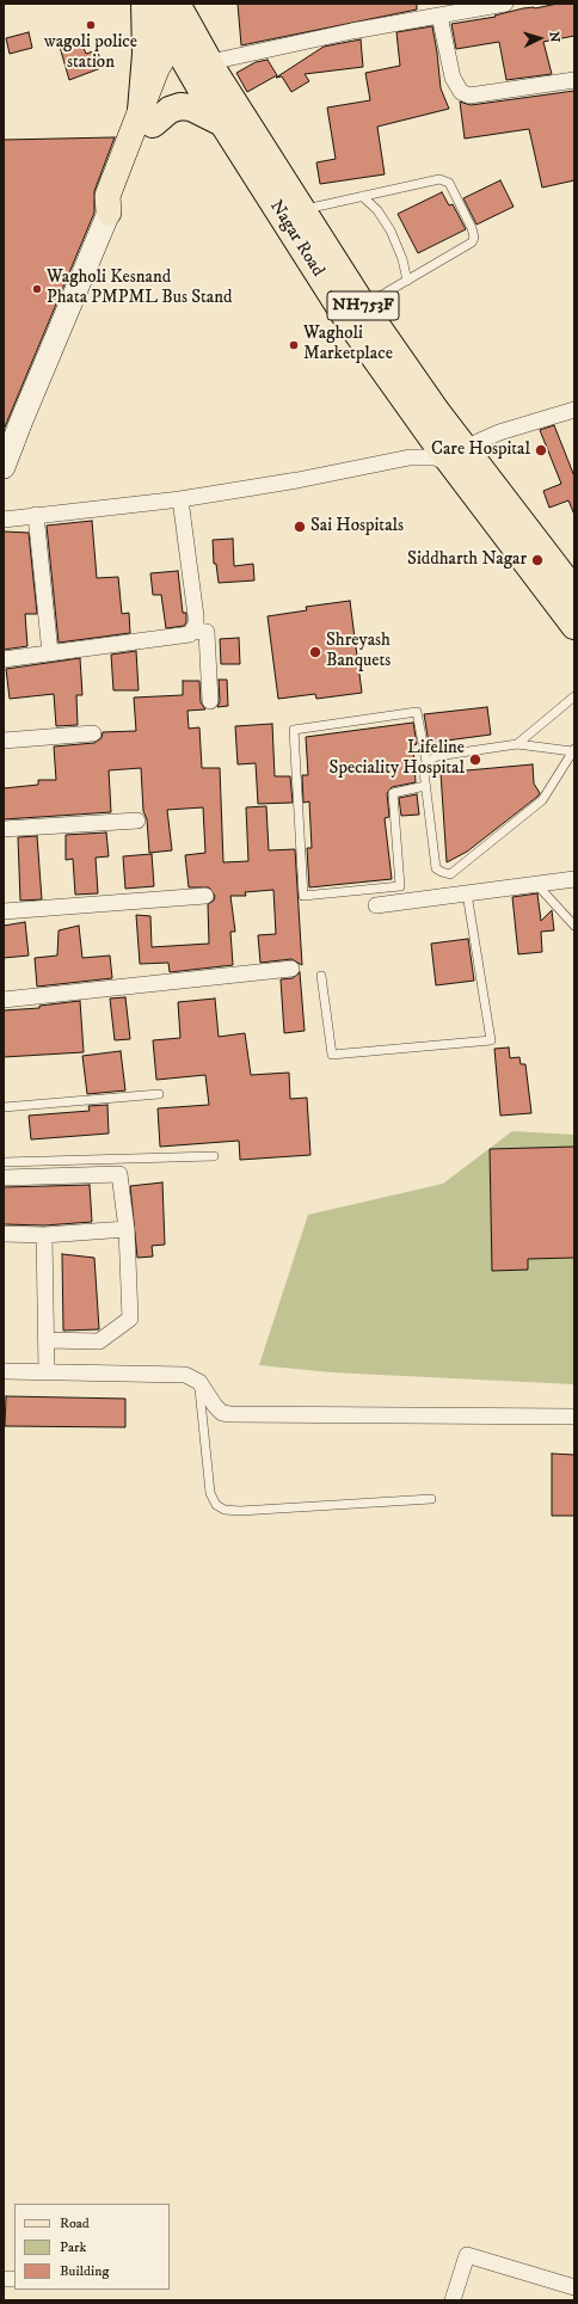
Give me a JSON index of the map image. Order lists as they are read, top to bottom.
{
  "streets": {
    "highway": ["Nagar Road", "NH753F"]
  },
  "places": [
    "wagoli police station",
    "Wagholi Kesnand Phata PMPML Bus Stand",
    "Wagholi Marketplace",
    "Care Hospital",
    "Sai Hospitals",
    "Siddharth Nagar",
    "Shreyash Banquets",
    "Lifeline Speciality Hospital"
  ],
  "legend": ["Road", "Park", "Building"],
  "north": "right"
}
